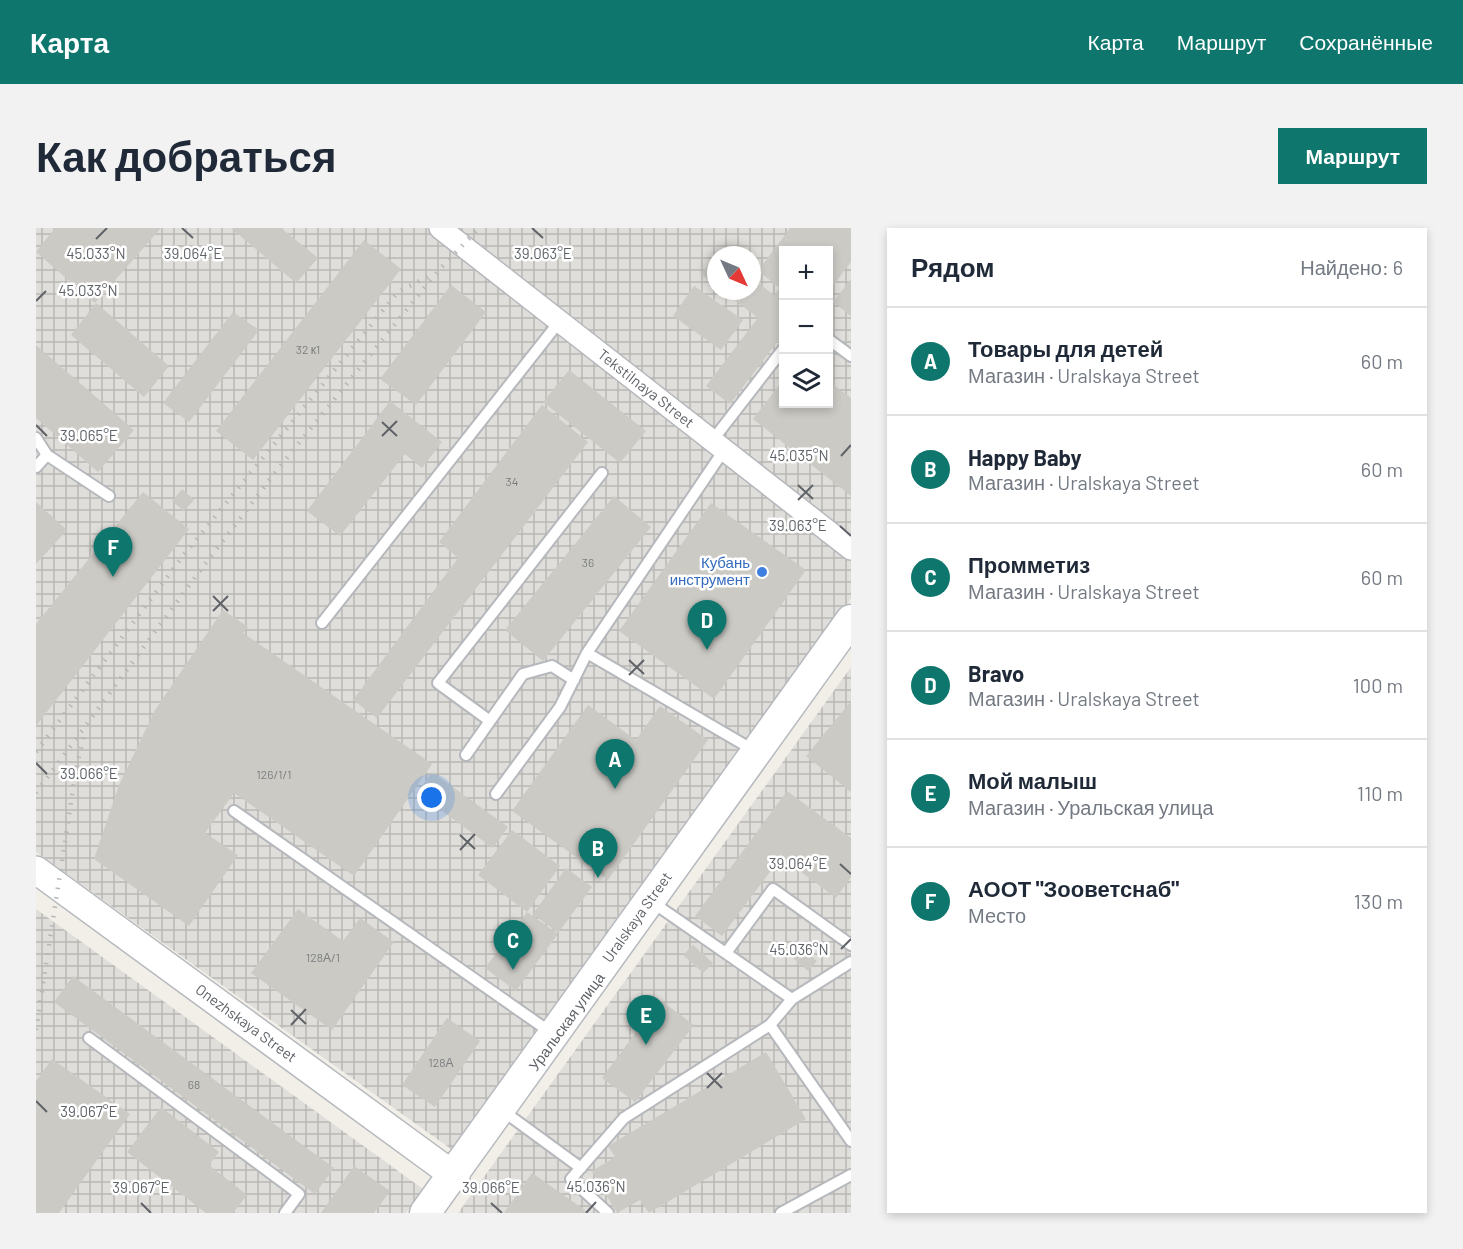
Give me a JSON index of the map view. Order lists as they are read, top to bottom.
{
  "streets": {
    "main road": ["Uralskaya Street", "Уральская улица"],
    "street": ["Tekstilnaya Street", "Onezhskaya Street"]
  },
  "crossings": [
    ["Uralskaya Street", "Уральская улица"],
    ["Uralskaya Street", "Onezhskaya Street"],
    ["Уральская улица", "Onezhskaya Street"]
  ],
  "places": ["Кубань инструмент"],
  "house_numbers": [
    "32 к1",
    "34",
    "36",
    "126/1/1",
    "128А/1",
    "128А",
    "68"
  ],
  "north": "bottom right",
  "page": {
    "header": "Карта",
    "nav": ["Карта", "Маршрут", "Сохранённые"],
    "buttons": "Маршрут",
    "title": "Как добраться",
    "heading": ["Рядом", "Найдено: 6"],
    "map_buttons": ["+", "−"],
    "list": [
      {
        "mark": "A",
        "name": "Товары для детей",
        "note": "Магазин · Uralskaya Street",
        "value": "60 m"
      },
      {
        "mark": "B",
        "name": "Happy Baby",
        "note": "Магазин · Uralskaya Street",
        "value": "60 m"
      },
      {
        "mark": "C",
        "name": "Промметиз",
        "note": "Магазин · Uralskaya Street",
        "value": "60 m"
      },
      {
        "mark": "D",
        "name": "Bravo",
        "note": "Магазин · Uralskaya Street",
        "value": "100 m"
      },
      {
        "mark": "E",
        "name": "Мой малыш",
        "note": "Магазин · Уральская улица",
        "value": "110 m"
      },
      {
        "mark": "F",
        "name": "АООТ \"Зооветснаб\"",
        "note": "Место",
        "value": "130 m"
      }
    ],
    "pins": [
      "F",
      "D",
      "A",
      "B",
      "C",
      "E"
    ]
  },
  "coordinates": [
    "39.064°E",
    "39.063°E",
    "45.033°N",
    "39.065°E",
    "45.035°N",
    "39.066°E",
    "45.036°N",
    "39.067°E"
  ]
}
